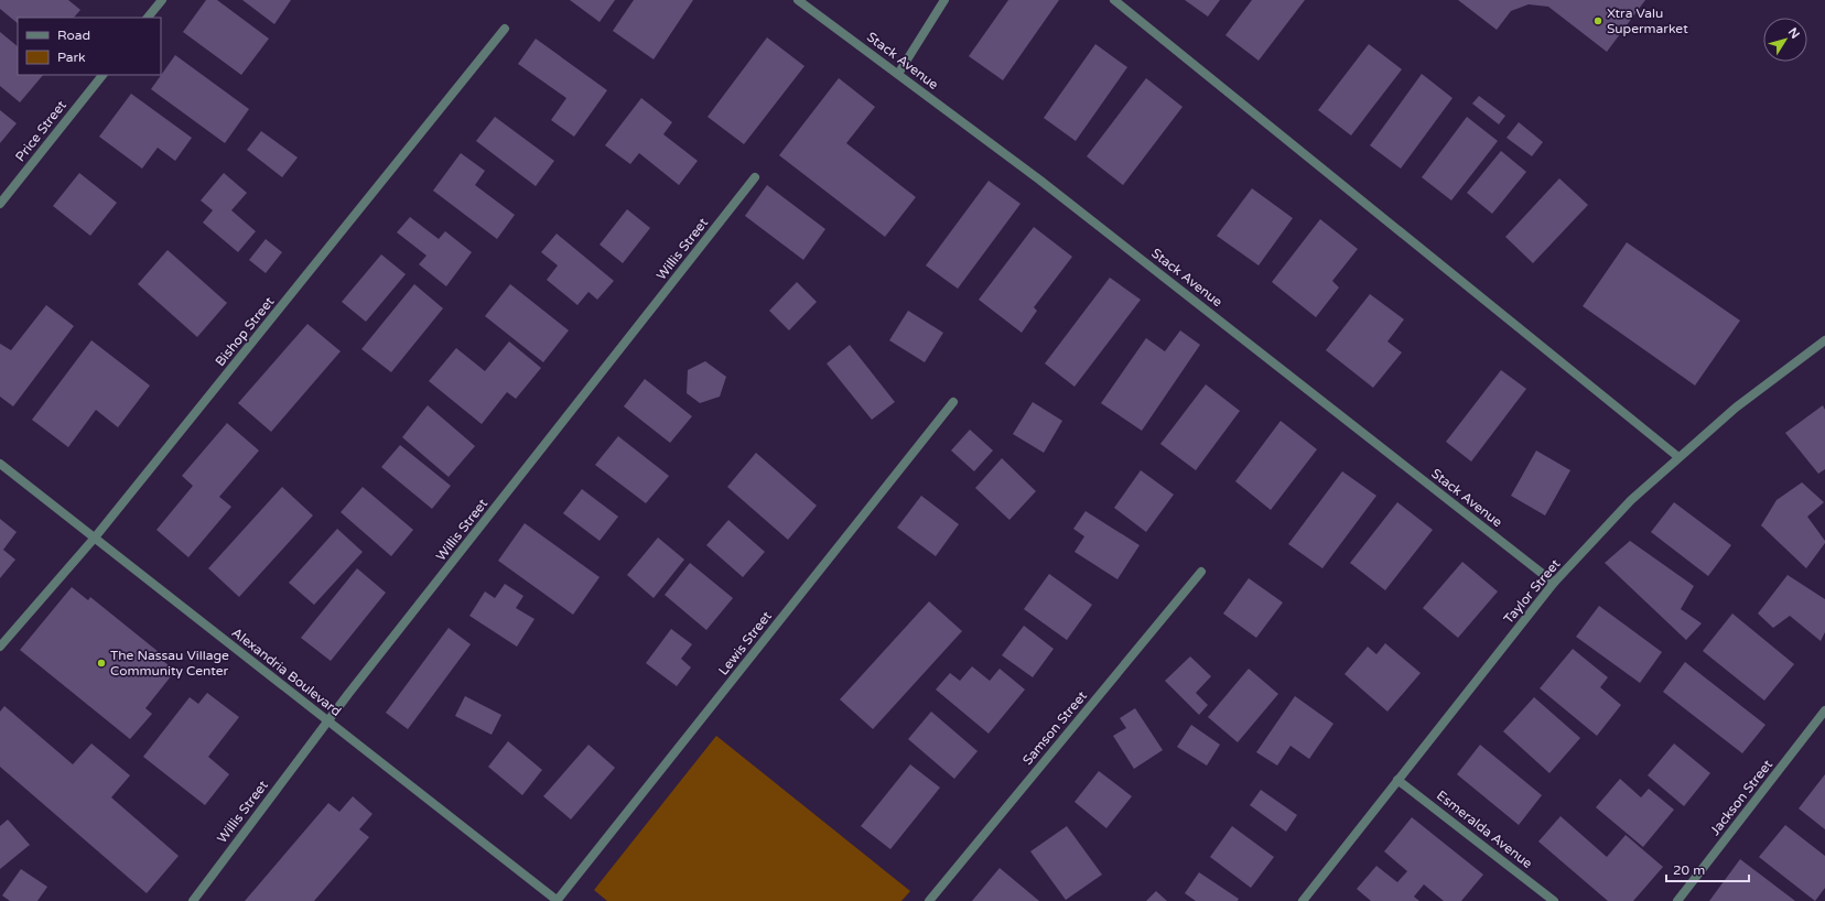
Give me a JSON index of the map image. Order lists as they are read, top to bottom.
{
  "streets": {
    "street": [
      "Stack Avenue",
      "Price Street",
      "Willis Street",
      "Bishop Street",
      "Taylor Street",
      "Lewis Street",
      "Alexandria Boulevard",
      "Samson Street",
      "Jackson Street",
      "Esmeralda Avenue"
    ]
  },
  "crossings": [
    ["Stack Avenue", "Taylor Street"],
    ["Willis Street", "Alexandria Boulevard"],
    ["Bishop Street", "Alexandria Boulevard"],
    ["Taylor Street", "Esmeralda Avenue"],
    ["Lewis Street", "Alexandria Boulevard"]
  ],
  "places": ["Xtra Valu Supermarket", "The Nassau Village Community Center"],
  "legend": ["Road", "Park"],
  "scale_bar": "20 m",
  "north": "top right"
}
